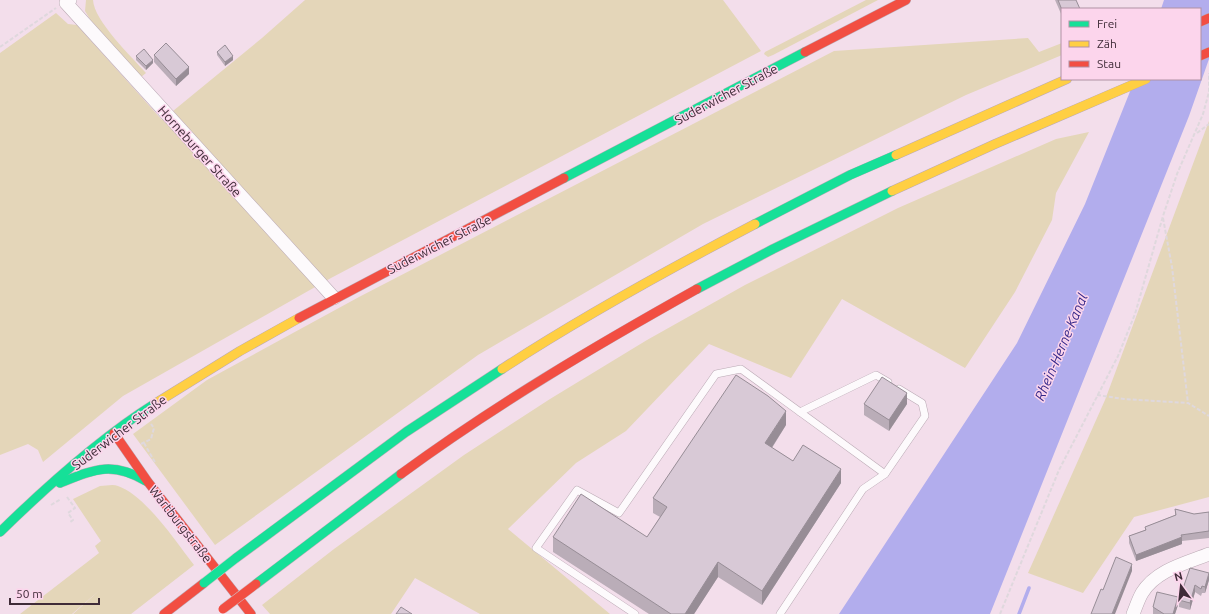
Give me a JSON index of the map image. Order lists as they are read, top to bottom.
{
  "streets": {
    "main road": ["Suderwicher Straße", "Wartburgstraße"],
    "street": ["Horneburger Straße"]
  },
  "crossings": [
    ["Suderwicher Straße", "Horneburger Straße"],
    ["Suderwicher Straße", "Wartburgstraße"]
  ],
  "water": ["Rhein-Herne-Kanal"],
  "legend": ["Frei", "Zäh", "Stau"],
  "scale_bar": "50 m",
  "north": "top"
}
